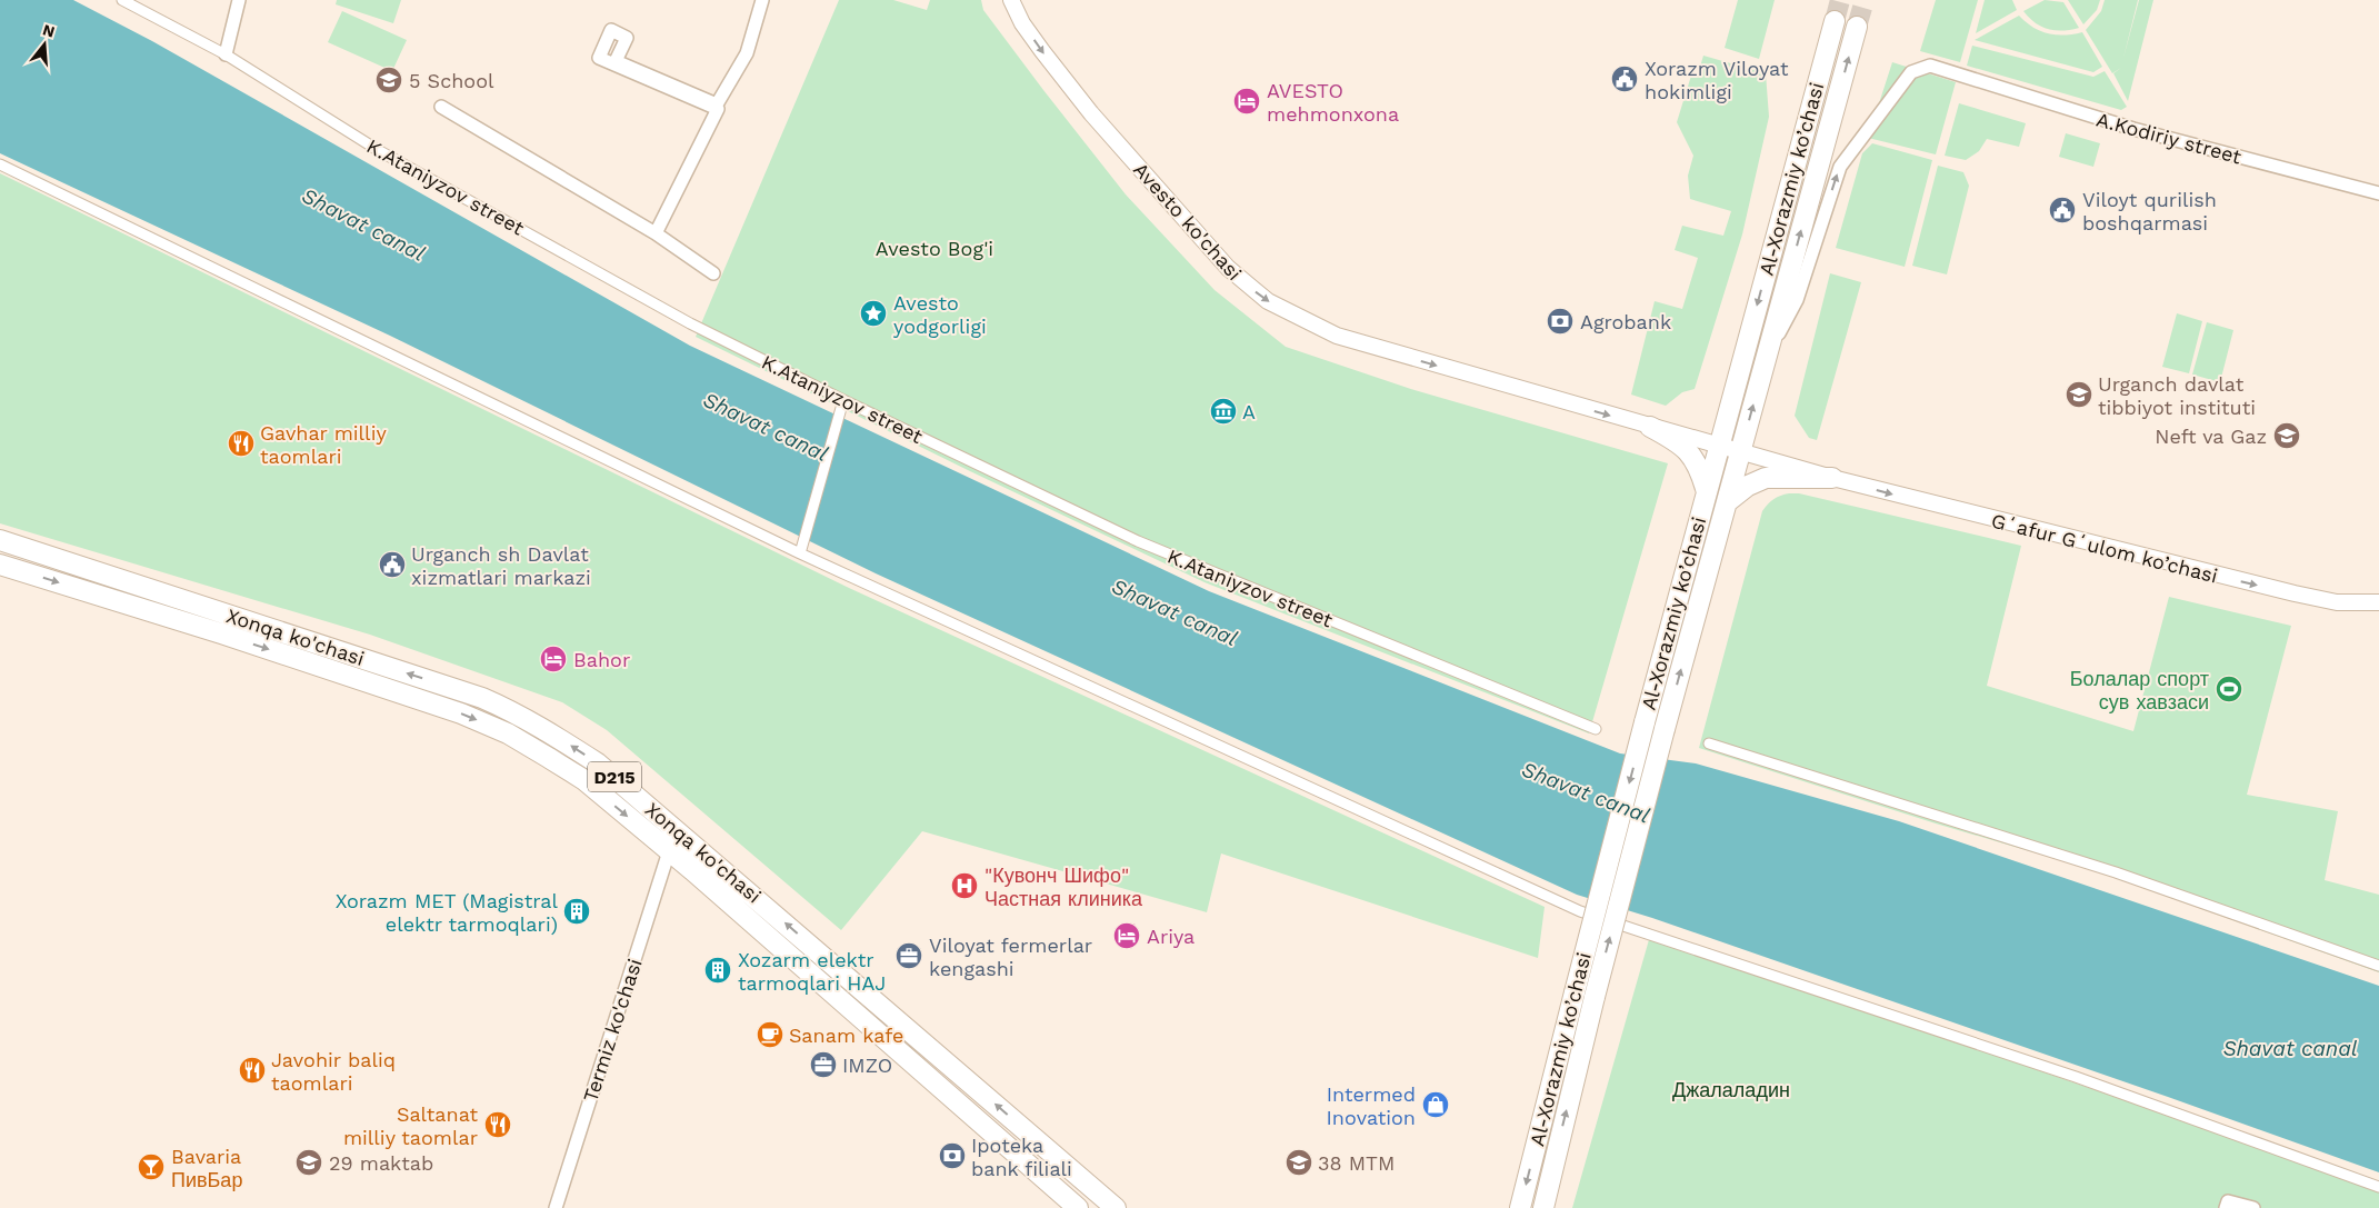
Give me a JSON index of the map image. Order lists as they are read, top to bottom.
{
  "streets": {
    "main road": ["Al-Xorazmiy ko’chasi", "Xonqa ko'chasi", "D215"],
    "street": [
      "A.Kodiriy street",
      "K.Ataniyzov street",
      "Avesto ko'chasi",
      "Gʻafur Gʻulom ko’chasi",
      "Termiz ko'chasi"
    ]
  },
  "crossings": [
    ["A.Kodiriy street", "Al-Xorazmiy ko’chasi"],
    ["Al-Xorazmiy ko’chasi", "Avesto ko'chasi"],
    ["Al-Xorazmiy ko’chasi", "Gʻafur Gʻulom ko’chasi"],
    ["Avesto ko'chasi", "Gʻafur Gʻulom ko’chasi"],
    ["Xonqa ko'chasi", "Termiz ko'chasi"]
  ],
  "one_way": ["Avesto ko'chasi", "Gʻafur Gʻulom ko’chasi"],
  "water": ["Shavat canal"],
  "parks": ["Avesto Bog'i", "Джалаладин"],
  "places": {
    "public building": ["Xorazm Viloyat hokimligi", "Viloyt qurilish boshqarmasi", "Urganch sh Davlat xizmatlari markazi"],
    "school or university": [
      "5 School",
      "Urganch davlat tibbiyot instituti",
      "Neft va Gaz",
      "29 maktab",
      "38 MTM"
    ],
    "hotel": ["AVESTO mehmonxona", "Bahor", "Ariya"],
    "place": ["Avesto yodgorligi"],
    "bank": ["Agrobank", "Ipoteka bank filiali"],
    "museum": ["A"],
    "restaurant": ["Gavhar milliy taomlari", "Javohir baliq taomlari", "Saltanat milliy taomlar"],
    "sports": ["Болалар спорт сув хавзаси"],
    "hospital": ["\"Кувонч Шифо\" Частная клиника"],
    "building": ["Xorazm MET (Magistral elektr tarmoqlari)", "Xozarm elektr tarmoqlari HAJ"],
    "office": ["Viloyat fermerlar kengashi", "IMZO"],
    "cafe": ["Sanam kafe"],
    "shop": ["Intermed Inovation"],
    "bar": ["Bavaria ПивБар"]
  },
  "north": "top"
}
